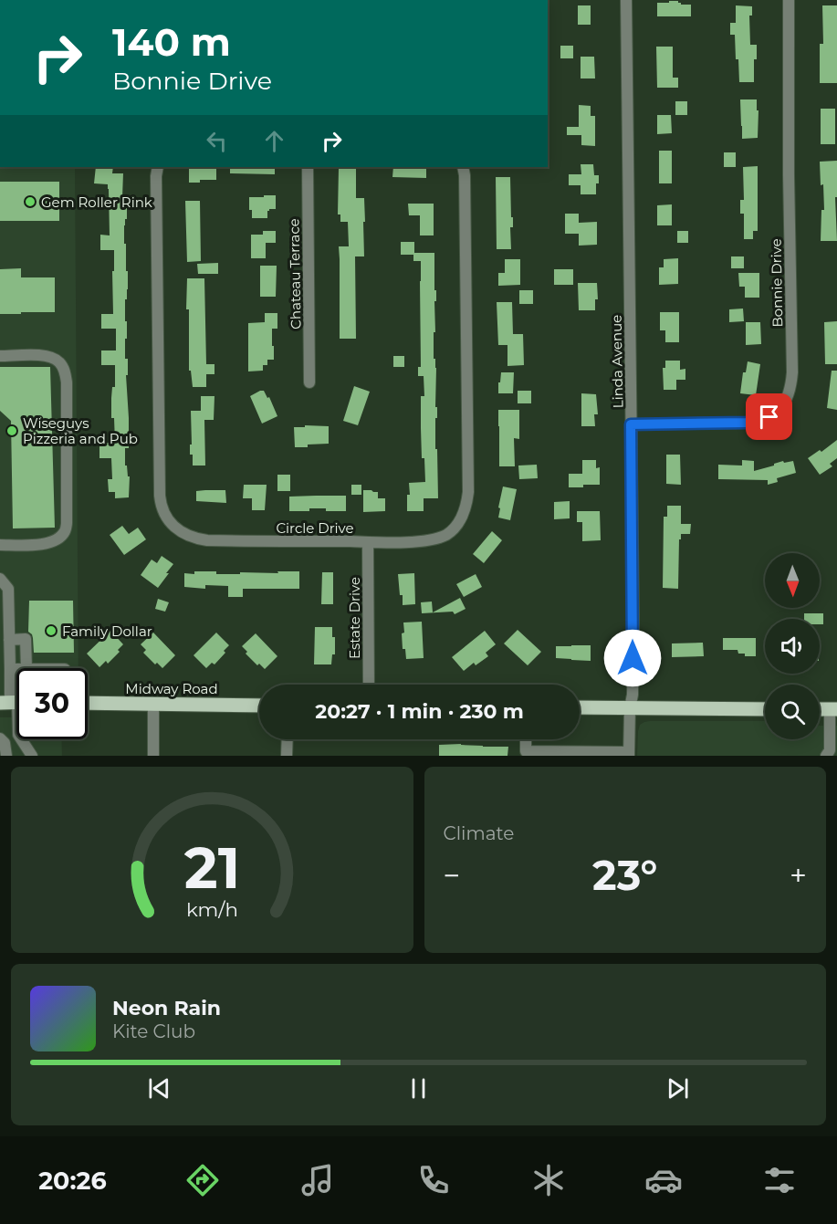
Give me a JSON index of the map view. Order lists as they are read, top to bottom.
{
  "streets": {
    "main road": ["Midway Road"],
    "street": [
      "Chateau Terrace",
      "Bonnie Drive",
      "Linda Avenue",
      "Circle Drive",
      "Estate Drive"
    ]
  },
  "crossings": [
    ["Bonnie Drive", "Linda Avenue"],
    ["Circle Drive", "Estate Drive"]
  ],
  "places": ["Gem Roller Rink", "Wiseguys Pizzeria and Pub", "Family Dollar"],
  "north": "bottom",
  "page": {
    "turn": ["140 m", "Bonnie Drive"],
    "limit": "30",
    "trip": "20:27 · 1 min · 230 m",
    "tile": "Climate",
    "heat": ["−", "23°", "+"],
    "song": ["Neon Rain", "Kite Club"],
    "tabs": "20:26",
    "gauge": ["21", "km/h"]
  }
}
